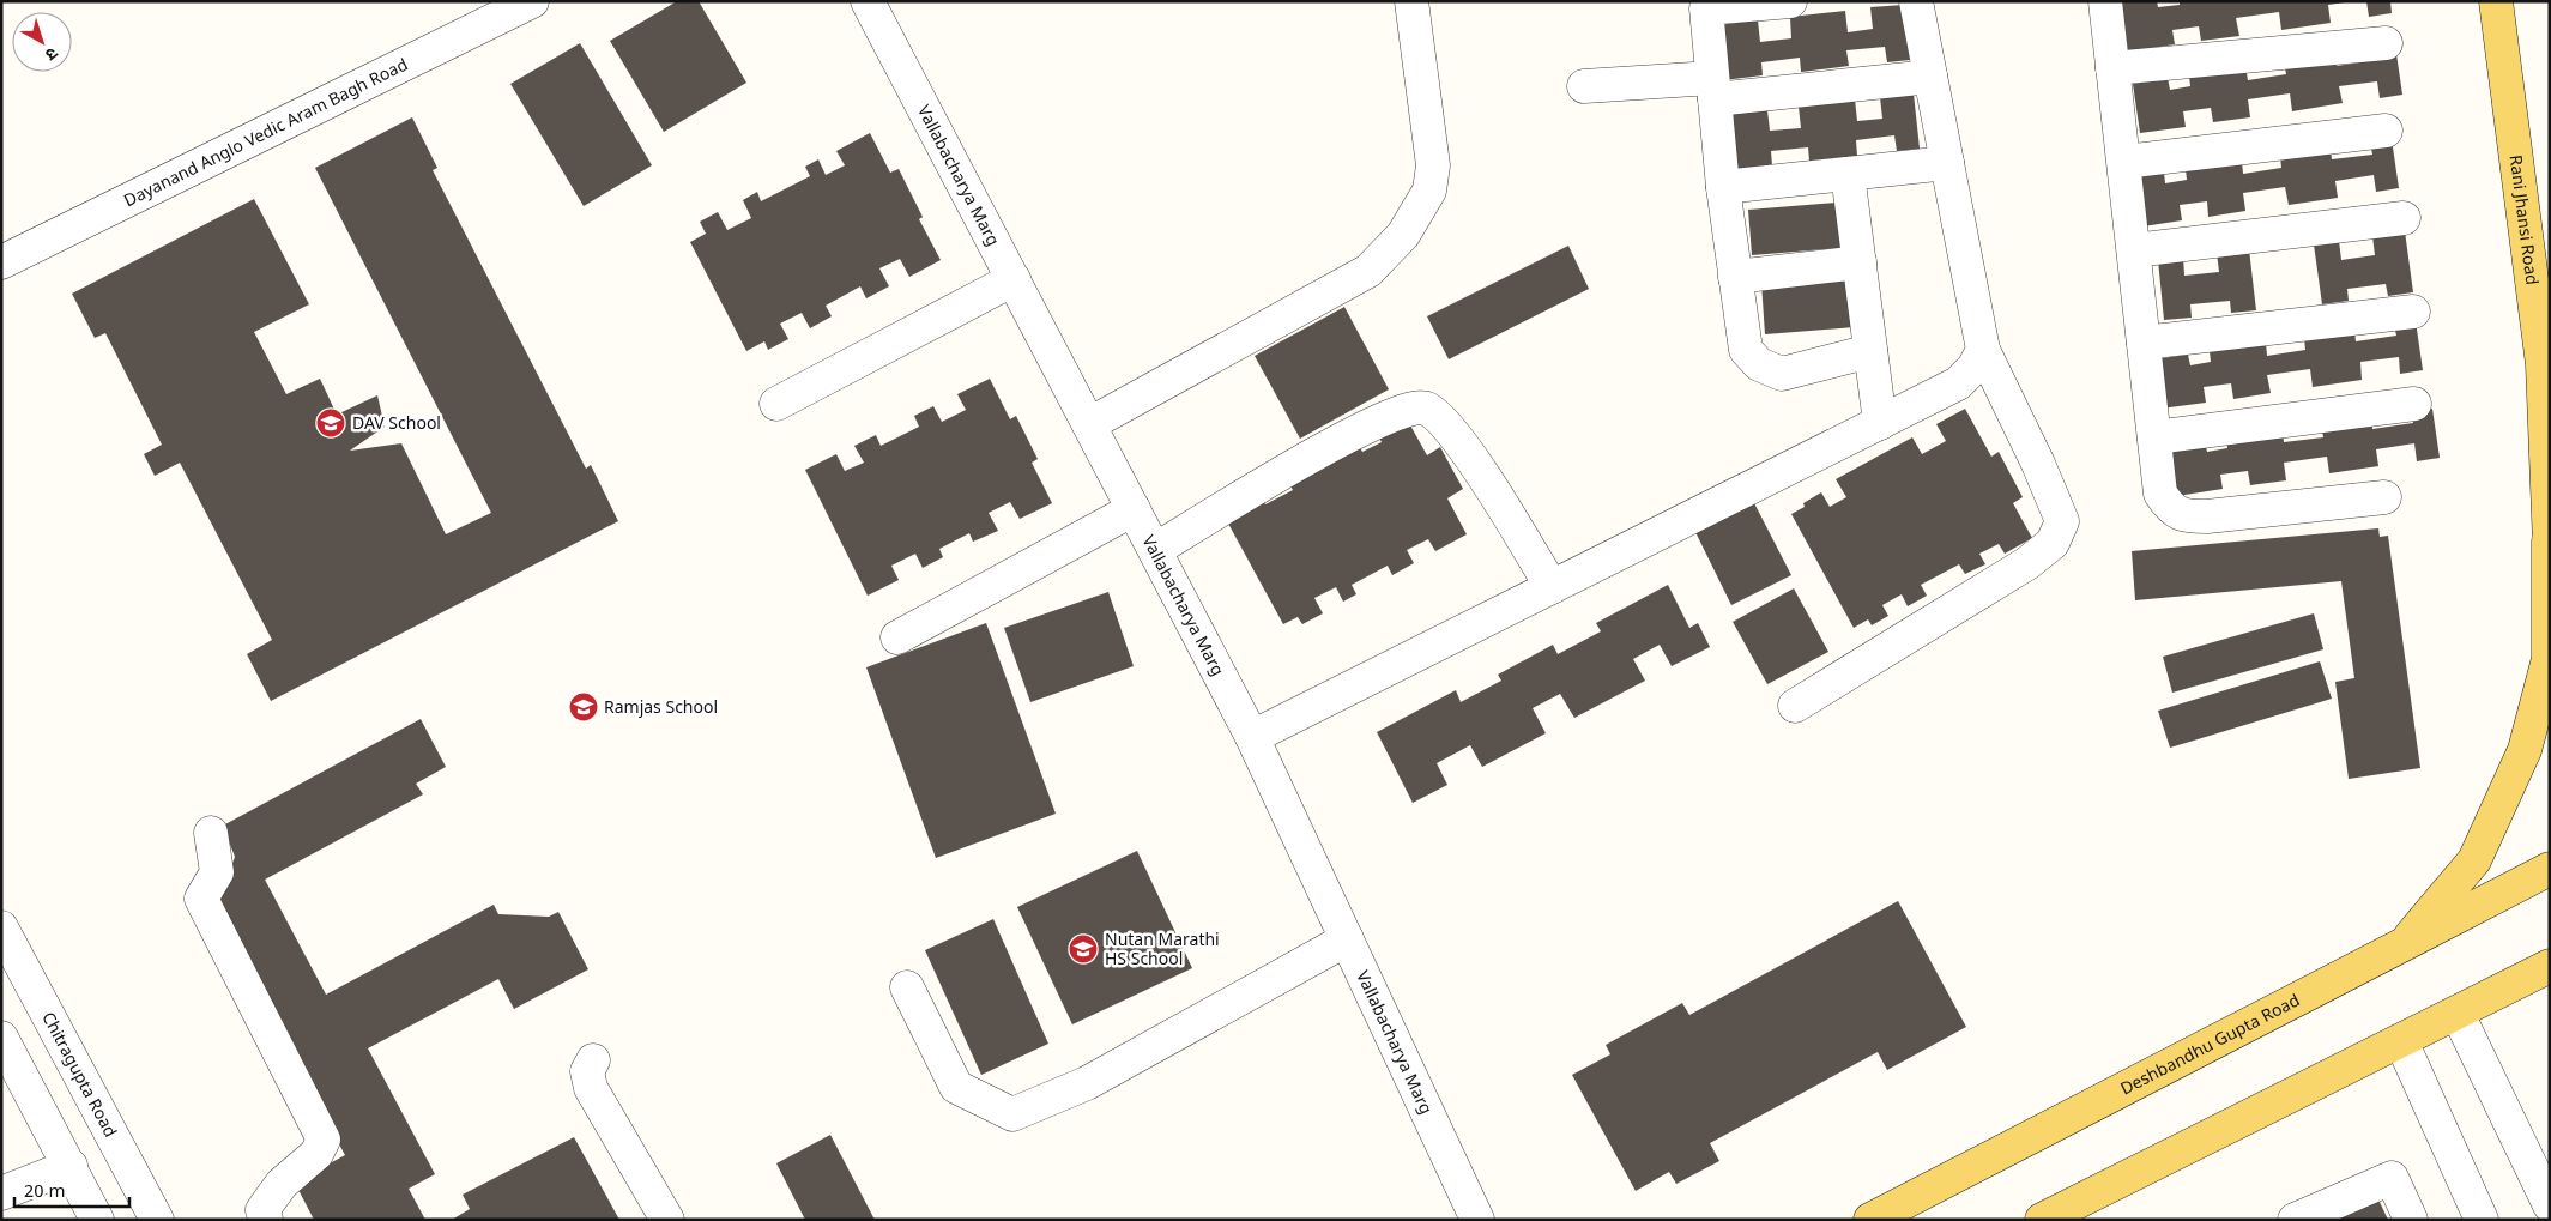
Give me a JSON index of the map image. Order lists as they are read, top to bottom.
{
  "streets": {
    "main road": ["Rani Jhansi Road", "Deshbandhu Gupta Road"],
    "street": ["Dayanand Anglo Vedic Aram Bagh Road", "Vallabacharya Marg", "Chitragupta Road"]
  },
  "crossings": [
    ["Rani Jhansi Road", "Deshbandhu Gupta Road"]
  ],
  "places": {
    "school or university": ["DAV School", "Ramjas School", "Nutan Marathi HS School"]
  },
  "scale_bar": "20 m",
  "north": "bottom right"
}
